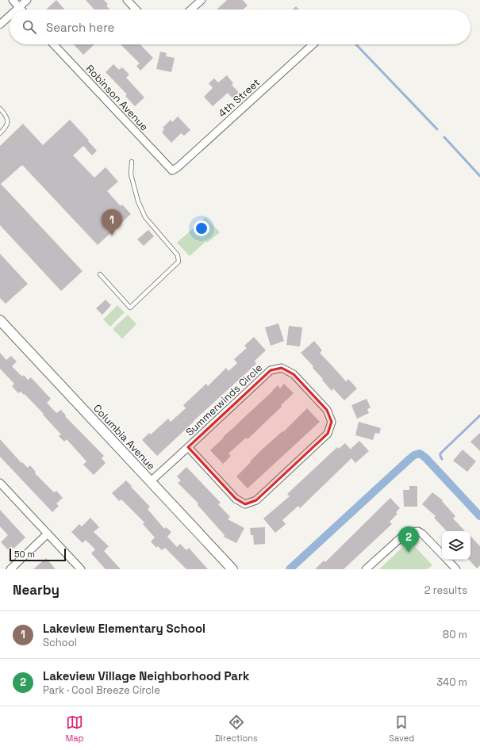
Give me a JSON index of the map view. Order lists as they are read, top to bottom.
{
  "streets": {
    "street": [
      "Robinson Avenue",
      "4th Street",
      "Summerwinds Circle",
      "Columbia Avenue"
    ]
  },
  "crossings": [
    ["Robinson Avenue", "4th Street"],
    ["Summerwinds Circle", "Columbia Avenue"]
  ],
  "scale_bar": "50 m",
  "page": {
    "search": "Search here",
    "pins": ["1", "2"],
    "scale": "50 m",
    "heading": ["Nearby", "2 results"],
    "list": [
      {
        "mark": "1",
        "name": "Lakeview Elementary School",
        "note": "School",
        "value": "80 m"
      },
      {
        "mark": "2",
        "name": "Lakeview Village Neighborhood Park",
        "note": "Park · Cool Breeze Circle",
        "value": "340 m"
      }
    ],
    "nav": ["Map", "Directions", "Saved"]
  }
}
